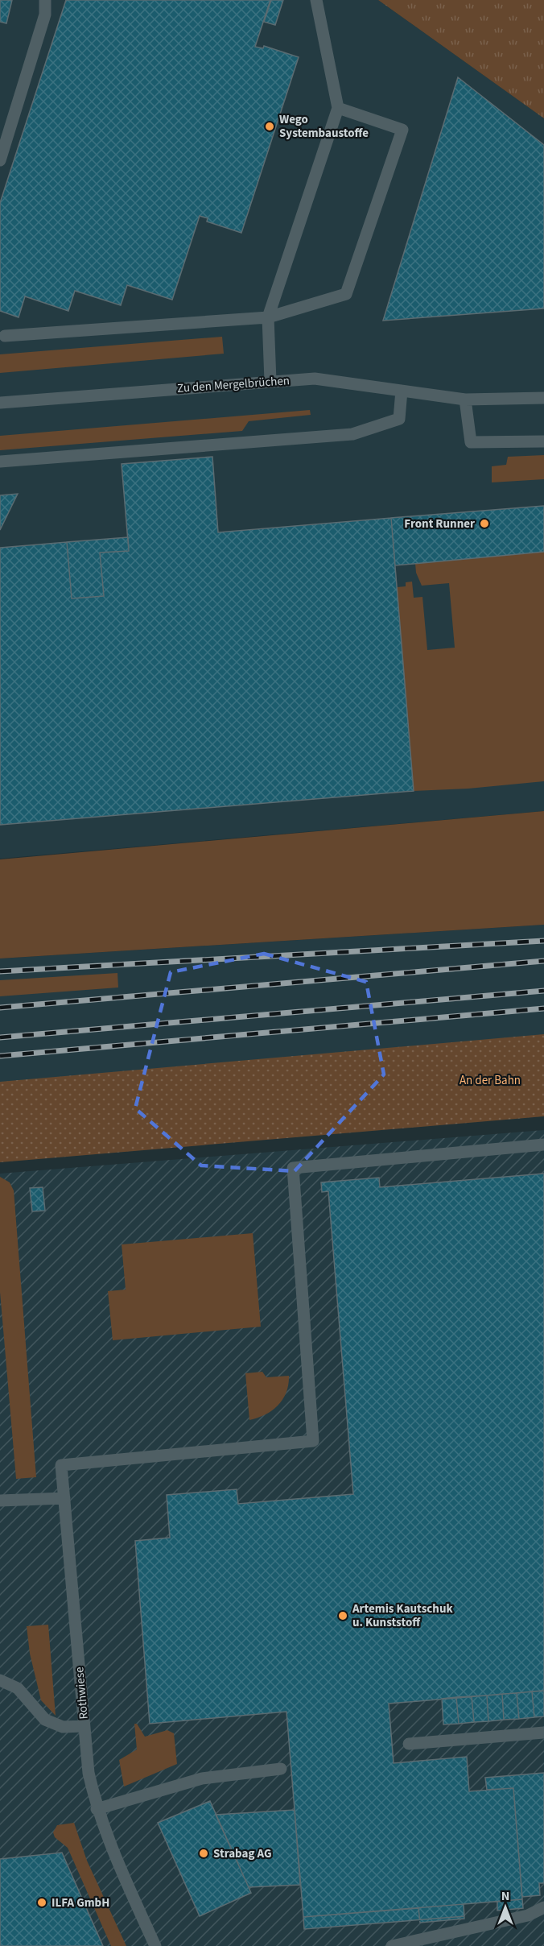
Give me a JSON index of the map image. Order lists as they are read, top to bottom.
{
  "streets": {
    "street": ["Zu den Mergelbrüchen", "Rothwiese"]
  },
  "parks": ["An der Bahn"],
  "places": [
    "Wego Systembaustoffe",
    "Front Runner",
    "Artemis Kautschuk u. Kunststoff",
    "Strabag AG",
    "ILFA GmbH"
  ],
  "north": "top"
}
